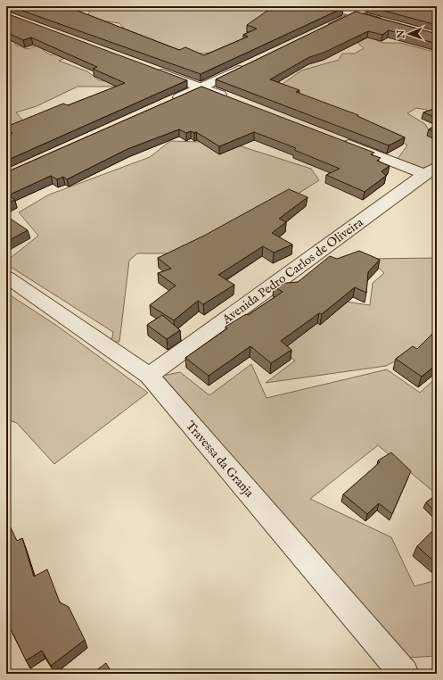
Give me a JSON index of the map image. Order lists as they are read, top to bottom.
{
  "streets": {
    "street": ["Avenida Pedro Carlos de Oliveira", "Travessa da Granja"]
  },
  "crossings": [
    ["Avenida Pedro Carlos de Oliveira", "Travessa da Granja"]
  ],
  "north": "left"
}
